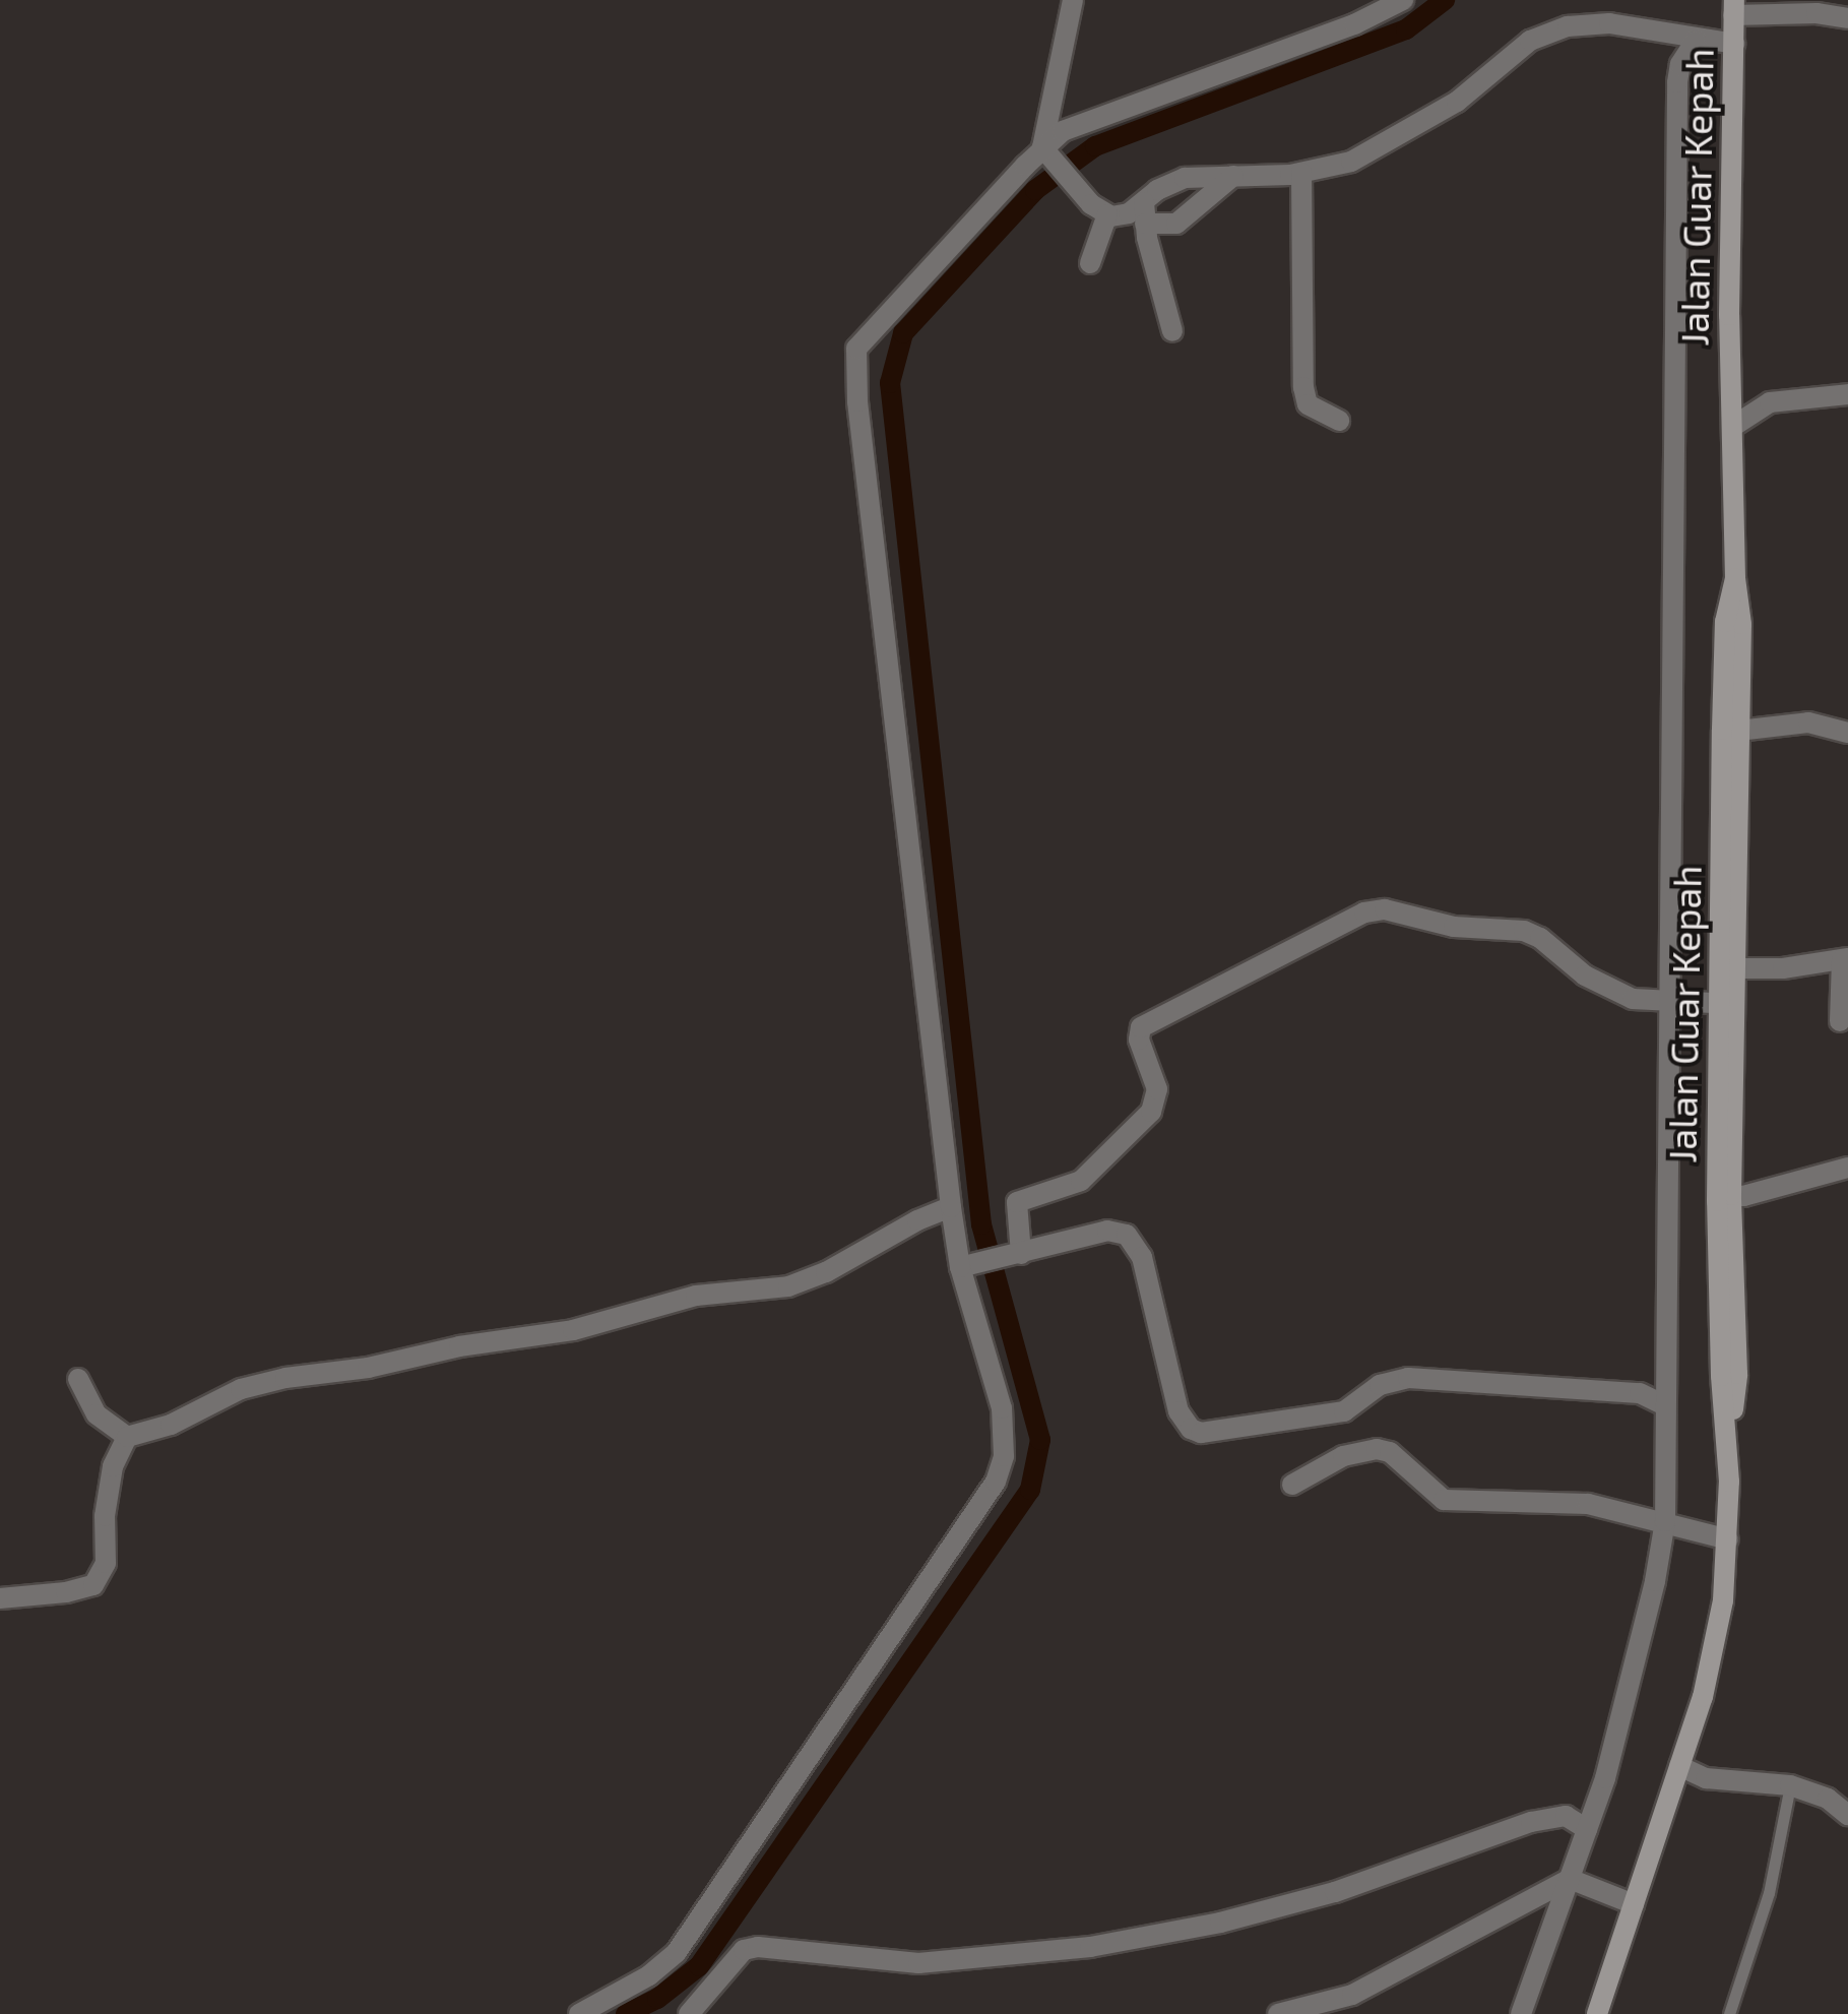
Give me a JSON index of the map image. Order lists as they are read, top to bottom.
{
  "streets": {
    "main road": ["Jalan Guar Kepah"]
  }
}
